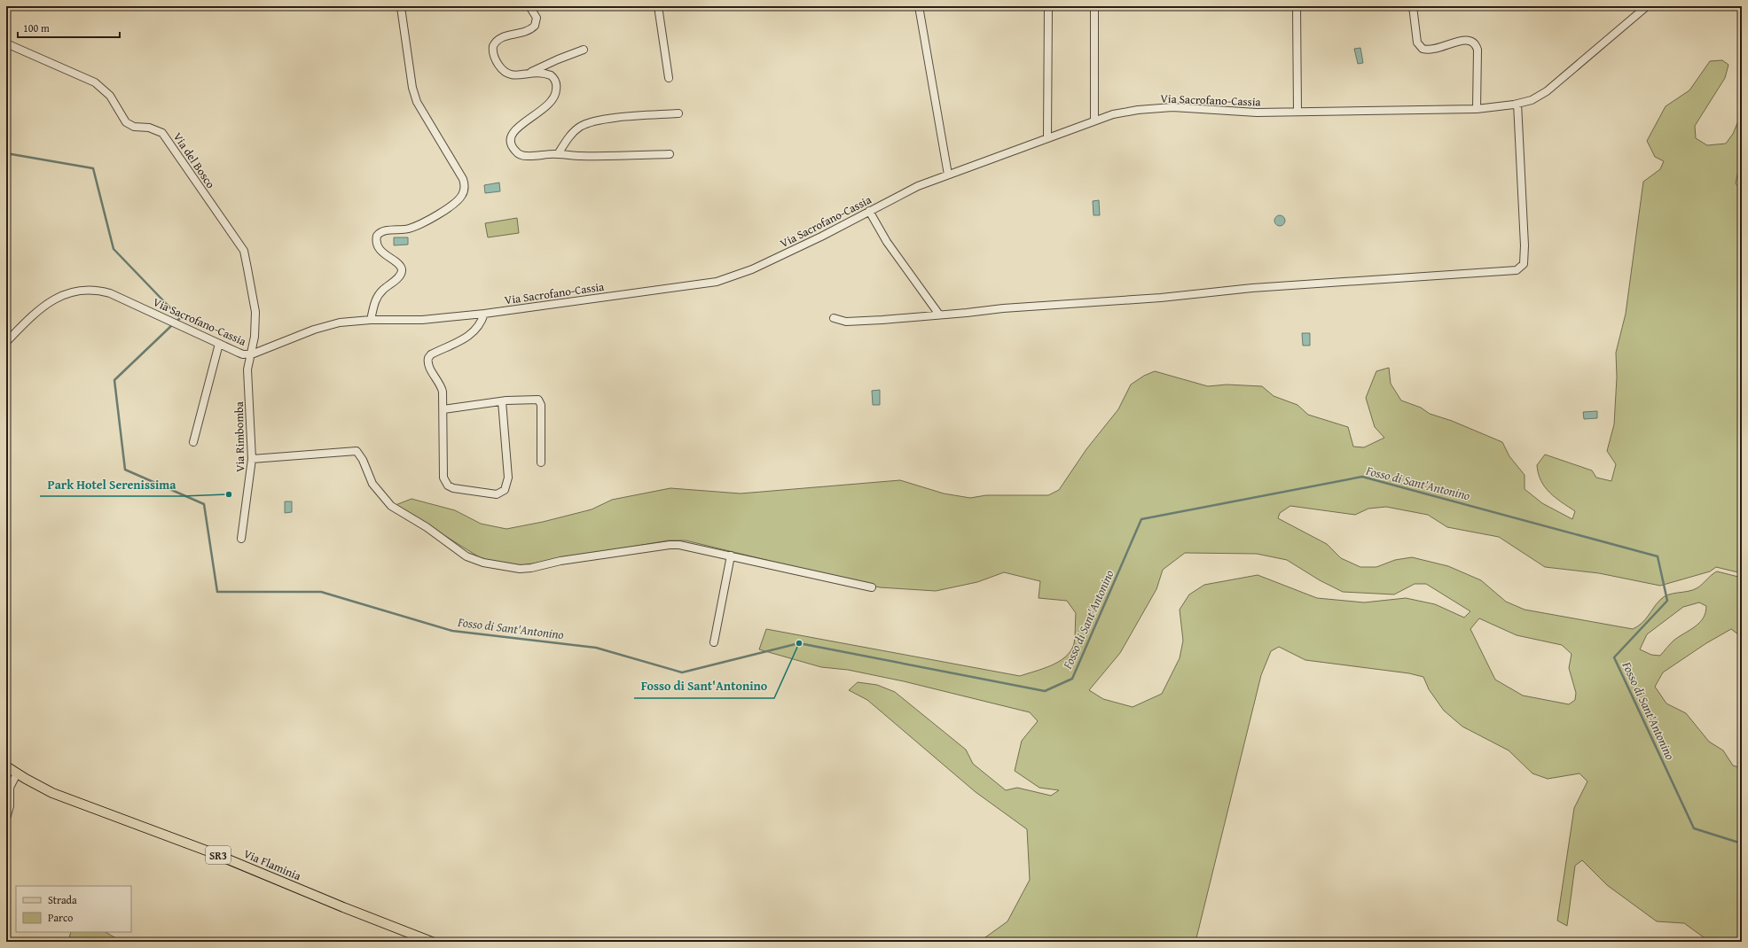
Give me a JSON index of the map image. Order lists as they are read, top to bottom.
{
  "streets": {
    "main road": ["SR3", "Via Flaminia"],
    "street": ["Via Sacrofano-Cassia", "Via del Bosco", "Via Rimbomba"]
  },
  "crossings": [
    ["Via Sacrofano-Cassia", "Via del Bosco"],
    ["Via Sacrofano-Cassia", "Via Rimbomba"],
    ["Via del Bosco", "Via Rimbomba"]
  ],
  "water": ["Fosso di Sant'Antonino"],
  "places": ["Park Hotel Serenissima", "Fosso di Sant'Antonino"],
  "legend": ["Strada", "Parco"],
  "scale_bar": "100 m"
}
